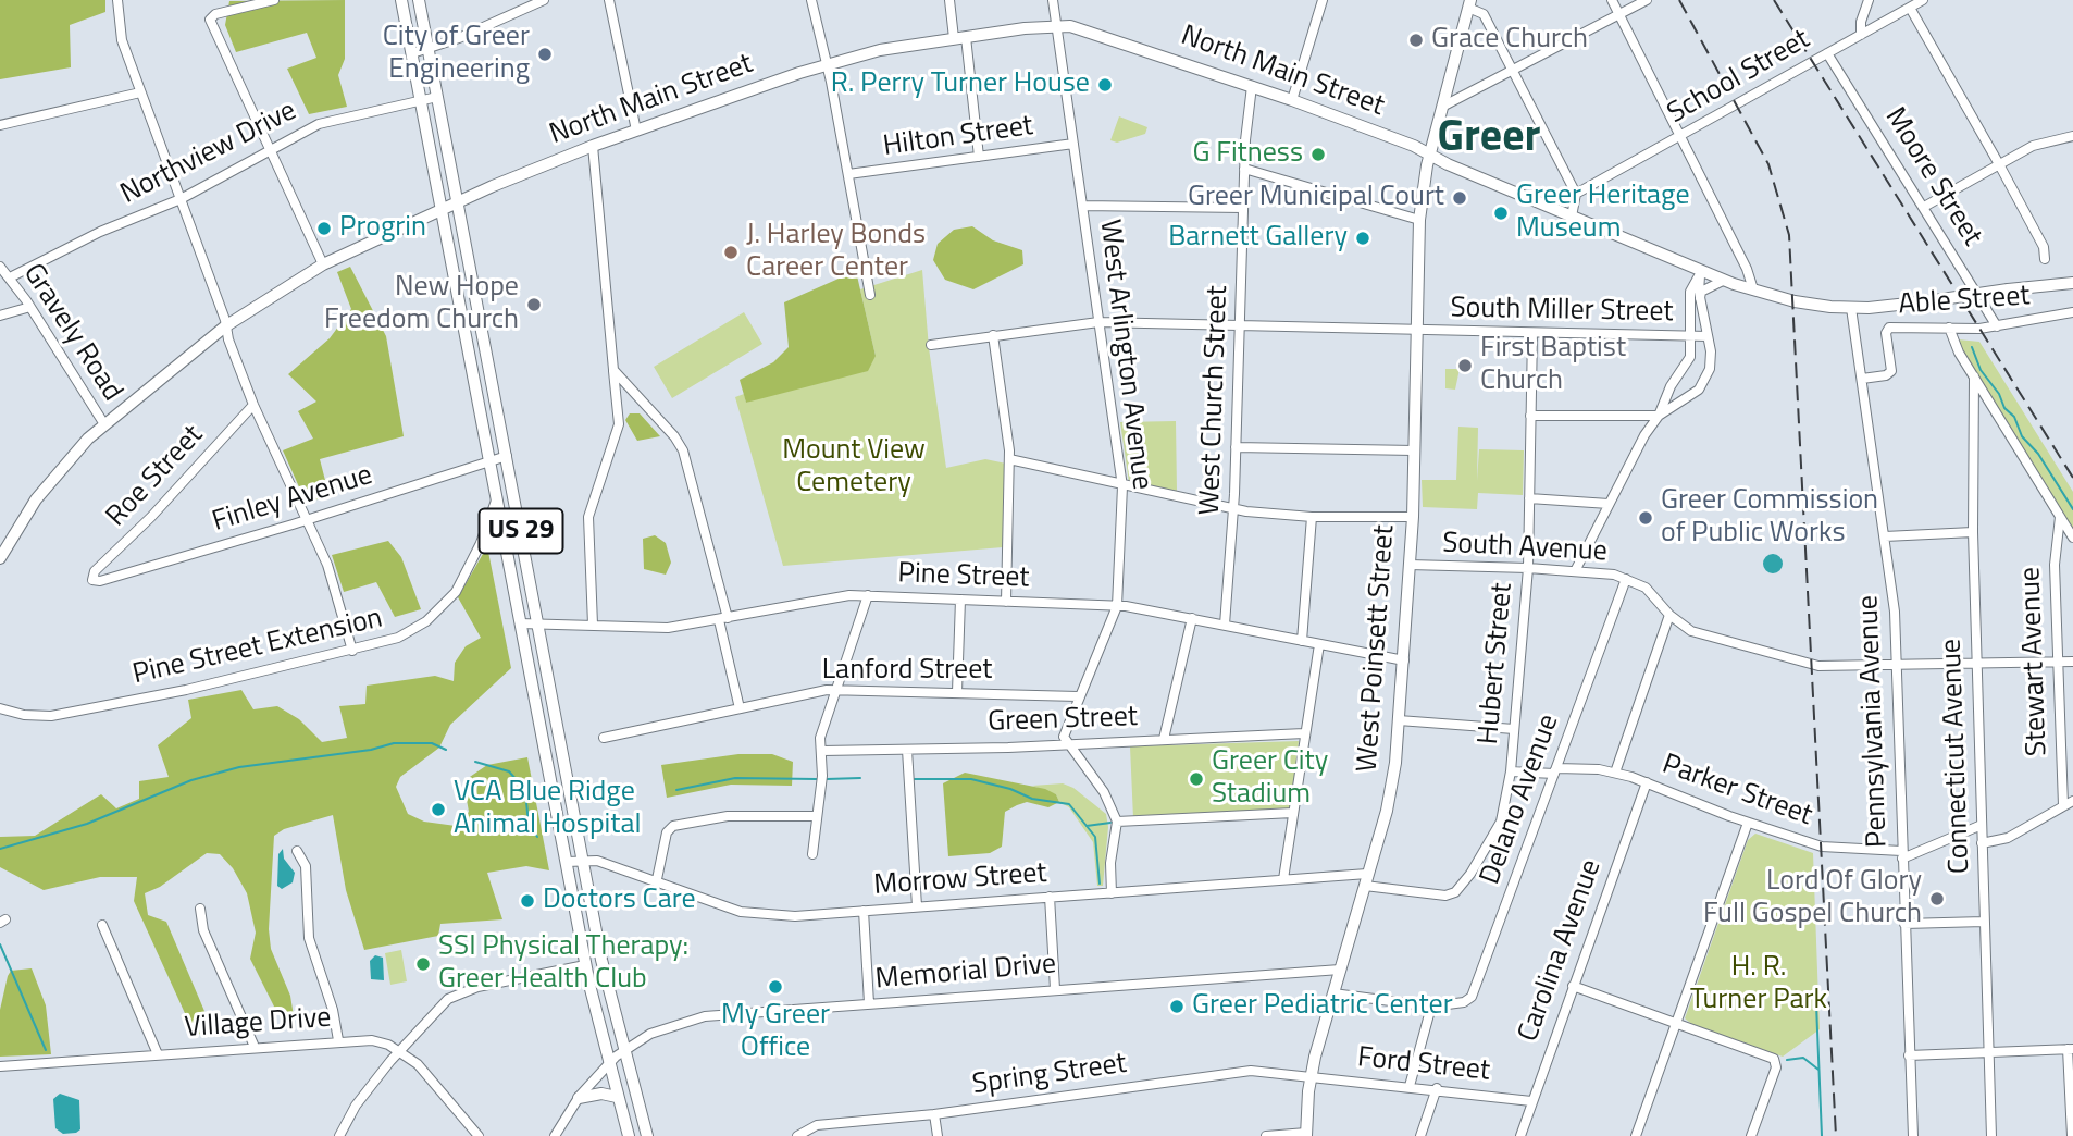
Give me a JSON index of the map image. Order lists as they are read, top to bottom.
{
  "streets": {
    "main road": ["North Main Street", "US 29", "West Poinsett Street"],
    "street": [
      "School Street",
      "Hilton Street",
      "Northview Drive",
      "Moore Street",
      "Able Street",
      "South Miller Street",
      "Gravely Road",
      "West Arlington Avenue",
      "West Church Street",
      "Roe Street",
      "Finley Avenue",
      "South Avenue",
      "Pine Street",
      "Pine Street Extension",
      "Stewart Avenue",
      "Hubert Street",
      "Lanford Street",
      "Green Street",
      "Pennsylvania Avenue",
      "Connecticut Avenue",
      "Parker Street",
      "Delano Avenue",
      "Morrow Street",
      "Carolina Avenue",
      "Memorial Drive",
      "Village Drive",
      "Ford Street",
      "Spring Street"
    ]
  },
  "crossings": [
    ["North Main Street", "Gravely Road"],
    ["North Main Street", "West Arlington Avenue"],
    ["North Main Street", "West Church Street"],
    ["North Main Street", "US 29"],
    ["North Main Street", "West Poinsett Street"],
    ["North Main Street", "Pennsylvania Avenue"],
    ["School Street", "Moore Street"],
    ["Hilton Street", "West Arlington Avenue"],
    ["Northview Drive", "Gravely Road"],
    ["Northview Drive", "US 29"],
    ["Moore Street", "Able Street"],
    ["Able Street", "Pennsylvania Avenue"],
    ["South Miller Street", "West Arlington Avenue"],
    ["South Miller Street", "West Church Street"],
    ["South Miller Street", "West Poinsett Street"],
    ["South Miller Street", "Hubert Street"],
    ["West Arlington Avenue", "Pine Street"],
    ["West Arlington Avenue", "Lanford Street"],
    ["West Arlington Avenue", "Green Street"],
    ["West Church Street", "Pine Street"],
    ["Roe Street", "Finley Avenue"],
    ["Finley Avenue", "US 29"],
    ["US 29", "Pine Street"],
    ["US 29", "Pine Street Extension"],
    ["US 29", "Morrow Street"],
    ["US 29", "Memorial Drive"],
    ["South Avenue", "West Poinsett Street"],
    ["South Avenue", "Stewart Avenue"],
    ["South Avenue", "Hubert Street"],
    ["South Avenue", "Pennsylvania Avenue"],
    ["South Avenue", "Connecticut Avenue"],
    ["South Avenue", "Delano Avenue"],
    ["Pine Street", "West Poinsett Street"],
    ["West Poinsett Street", "Hubert Street"],
    ["West Poinsett Street", "Morrow Street"],
    ["West Poinsett Street", "Memorial Drive"],
    ["West Poinsett Street", "Ford Street"],
    ["West Poinsett Street", "Spring Street"],
    ["Hubert Street", "Parker Street"],
    ["Hubert Street", "Morrow Street"],
    ["Pennsylvania Avenue", "Parker Street"],
    ["Connecticut Avenue", "Parker Street"],
    ["Parker Street", "Delano Avenue"],
    ["Parker Street", "Carolina Avenue"],
    ["Carolina Avenue", "Ford Street"],
    ["Ford Street", "Spring Street"]
  ],
  "districts": ["Greer"],
  "parks": ["Mount View Cemetery", "H. R. Turner Park"],
  "places": [
    "Grace Church",
    "City of Greer Engineering",
    "R. Perry Turner House",
    "G Fitness",
    "Greer Municipal Court",
    "Greer Heritage Museum",
    "Progrin",
    "Barnett Gallery",
    "J. Harley Bonds Career Center",
    "New Hope Freedom Church",
    "First Baptist Church",
    "Greer Commission of Public Works",
    "Greer City Stadium",
    "VCA Blue Ridge Animal Hospital",
    "Lord Of Glory Full Gospel Church",
    "Doctors Care",
    "SSI Physical Therapy: Greer Health Club",
    "My Greer Office",
    "Greer Pediatric Center"
  ]
}
